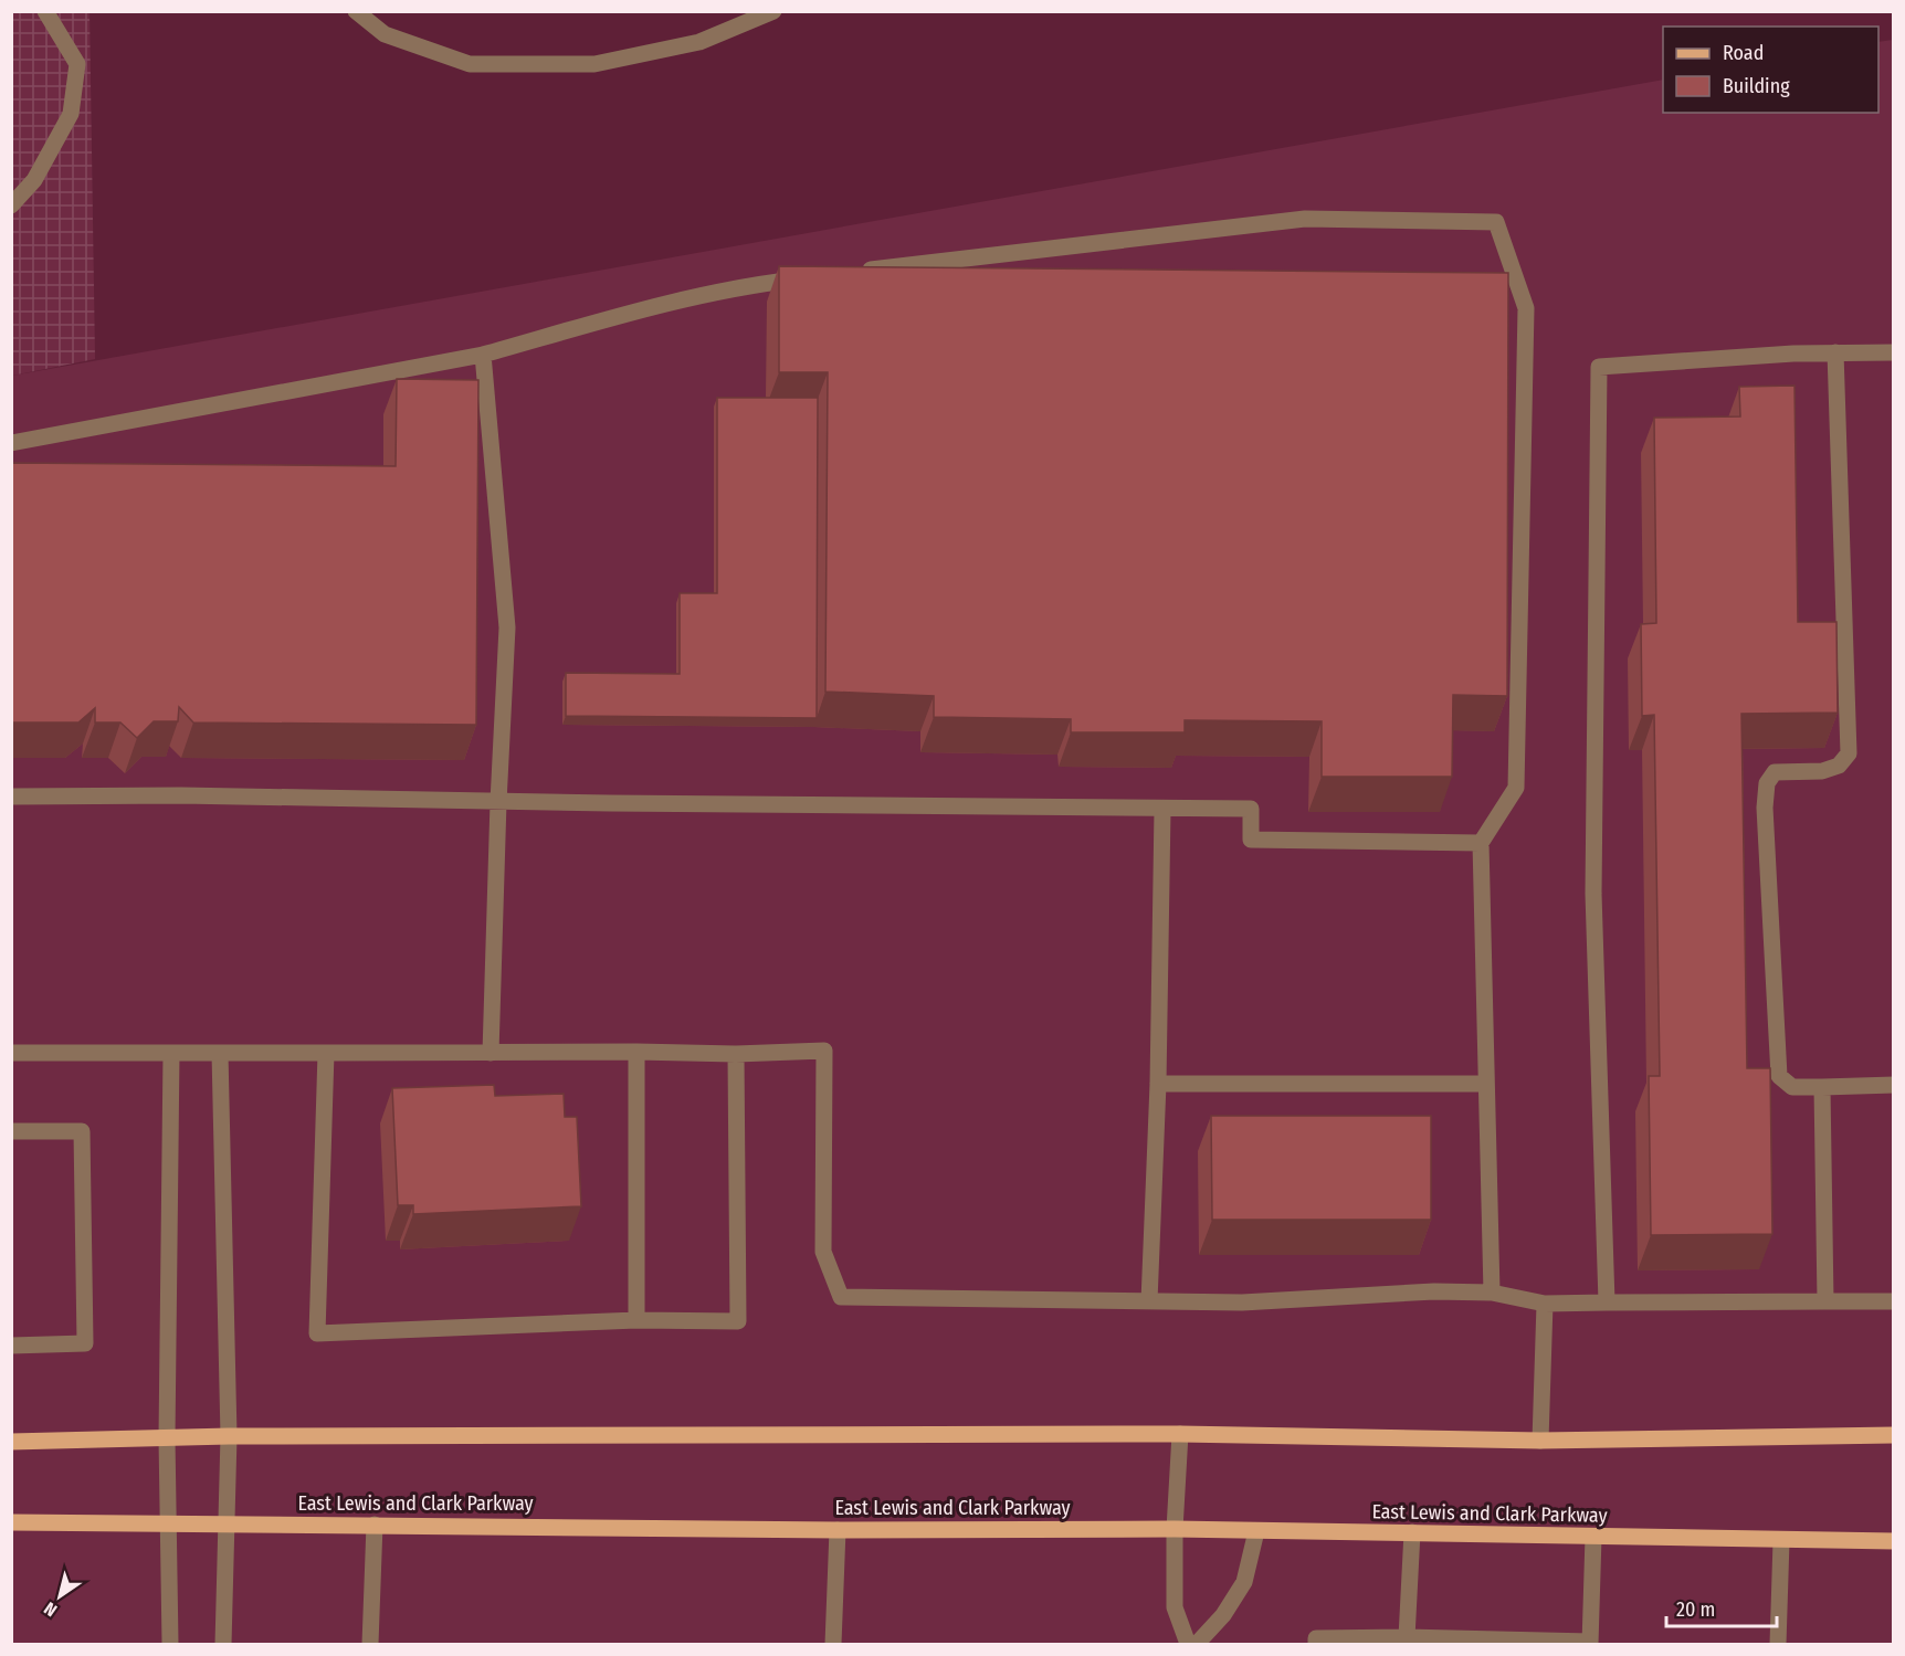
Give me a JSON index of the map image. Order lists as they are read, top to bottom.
{
  "streets": {
    "main road": ["East Lewis and Clark Parkway"]
  },
  "legend": ["Road", "Building"],
  "scale_bar": "20 m",
  "north": "bottom left"
}
